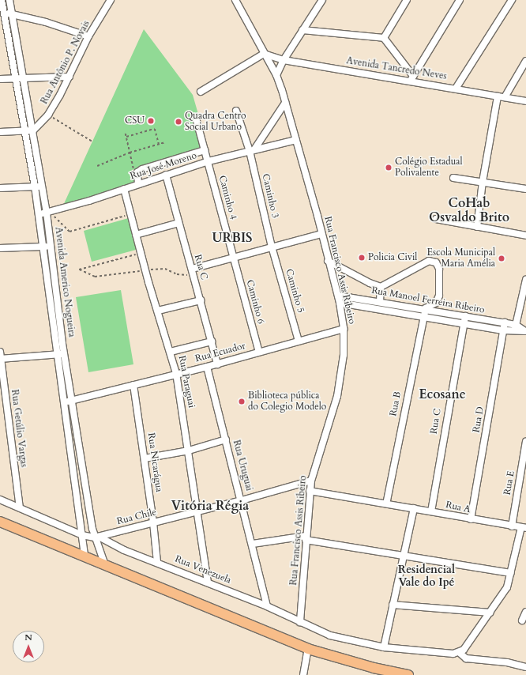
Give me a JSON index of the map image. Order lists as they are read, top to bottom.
{
  "streets": {
    "street": [
      "Rua Antônio P. Novais",
      "Avenida Tancredo Neves",
      "Rua José Moreno",
      "Caminho 3",
      "Caminho 4",
      "Rua C",
      "Rua Francisco Assis Ribeiro",
      "Avenida Americo Nogueira",
      "Caminho 5",
      "Rua Manoel Ferreira Ribeiro",
      "Caminho 6",
      "Rua Ecuador",
      "Rua Paraguai",
      "Rua B",
      "Rua D",
      "Rua Getúlio Vargas",
      "Rua Nicarágua",
      "Rua Uruguai",
      "Rua E",
      "Rua A",
      "Rua Chile",
      "Rua Venezuela"
    ]
  },
  "crossings": [
    ["Rua Antônio P. Novais", "Avenida Americo Nogueira"],
    ["Avenida Tancredo Neves", "Rua Francisco Assis Ribeiro"],
    ["Rua José Moreno", "Caminho 3"],
    ["Rua José Moreno", "Caminho 4"],
    ["Rua José Moreno", "Rua C"],
    ["Rua José Moreno", "Rua Francisco Assis Ribeiro"],
    ["Rua José Moreno", "Avenida Americo Nogueira"],
    ["Rua José Moreno", "Rua Paraguai"],
    ["Caminho 3", "Caminho 5"],
    ["Caminho 4", "Caminho 6"],
    ["Rua C", "Rua Manoel Ferreira Ribeiro"],
    ["Rua C", "Rua Ecuador"],
    ["Rua C", "Rua A"],
    ["Rua Francisco Assis Ribeiro", "Rua Manoel Ferreira Ribeiro"],
    ["Rua Francisco Assis Ribeiro", "Rua Ecuador"],
    ["Rua Francisco Assis Ribeiro", "Rua Chile"],
    ["Rua Francisco Assis Ribeiro", "Rua Venezuela"],
    ["Avenida Americo Nogueira", "Rua Ecuador"],
    ["Avenida Americo Nogueira", "Rua Chile"],
    ["Avenida Americo Nogueira", "Rua Venezuela"],
    ["Caminho 5", "Rua Ecuador"],
    ["Rua Manoel Ferreira Ribeiro", "Rua B"],
    ["Rua Manoel Ferreira Ribeiro", "Rua D"],
    ["Caminho 6", "Rua Ecuador"],
    ["Rua Ecuador", "Rua Paraguai"],
    ["Rua Ecuador", "Rua Nicarágua"],
    ["Rua Ecuador", "Rua Uruguai"],
    ["Rua Paraguai", "Rua Chile"],
    ["Rua Paraguai", "Rua Venezuela"],
    ["Rua B", "Rua A"],
    ["Rua D", "Rua A"],
    ["Rua Getúlio Vargas", "Rua Venezuela"],
    ["Rua Nicarágua", "Rua Chile"],
    ["Rua Nicarágua", "Rua Venezuela"],
    ["Rua Uruguai", "Rua Chile"],
    ["Rua Uruguai", "Rua Venezuela"],
    ["Rua E", "Rua A"],
    ["Rua Chile", "Rua Venezuela"]
  ],
  "districts": [
    "CoHab Osvaldo Brito",
    "URBIS",
    "Ecosane",
    "Vitória Régia",
    "Residencial Vale do Ipé"
  ],
  "places": [
    "CSU",
    "Quadra Centro Social Urbano",
    "Colégio Estadual Polivalente",
    "Policia Civil",
    "Escola Municipal Maria Amélia",
    "Biblioteca pública do Colegio Modelo"
  ],
  "north": "top"
}
